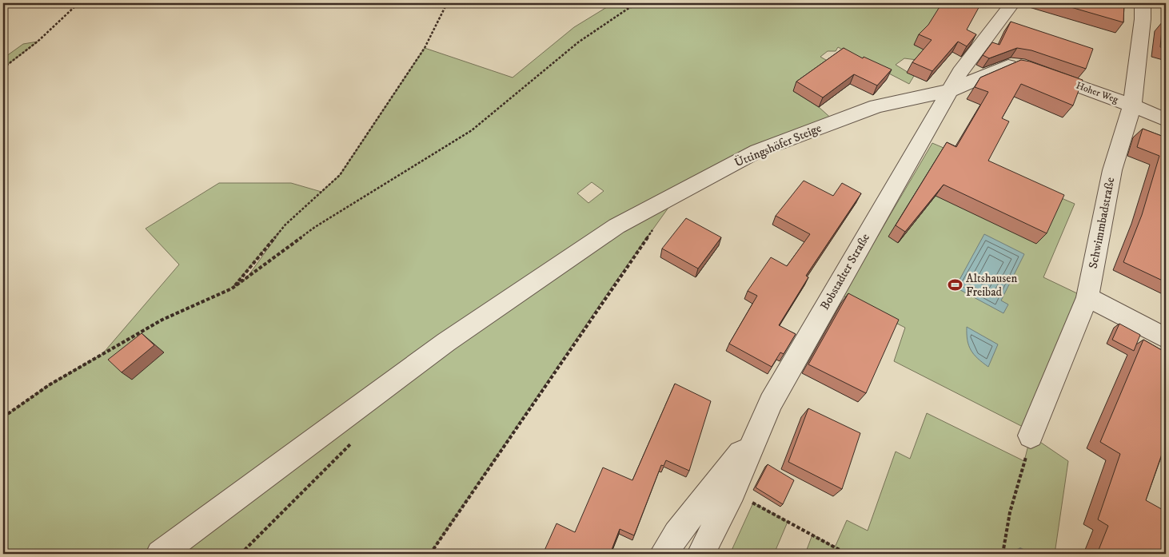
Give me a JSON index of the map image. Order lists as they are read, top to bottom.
{
  "streets": {
    "street": [
      "Hoher Weg",
      "Üttingshöfer Steige",
      "Schwimmbadstraße",
      "Bobstadter Straße"
    ]
  },
  "crossings": [
    ["Hoher Weg", "Üttingshöfer Steige"],
    ["Hoher Weg", "Schwimmbadstraße"],
    ["Hoher Weg", "Bobstadter Straße"],
    ["Üttingshöfer Steige", "Bobstadter Straße"]
  ],
  "places": {
    "sports": ["Altshausen Freibad"]
  }
}
